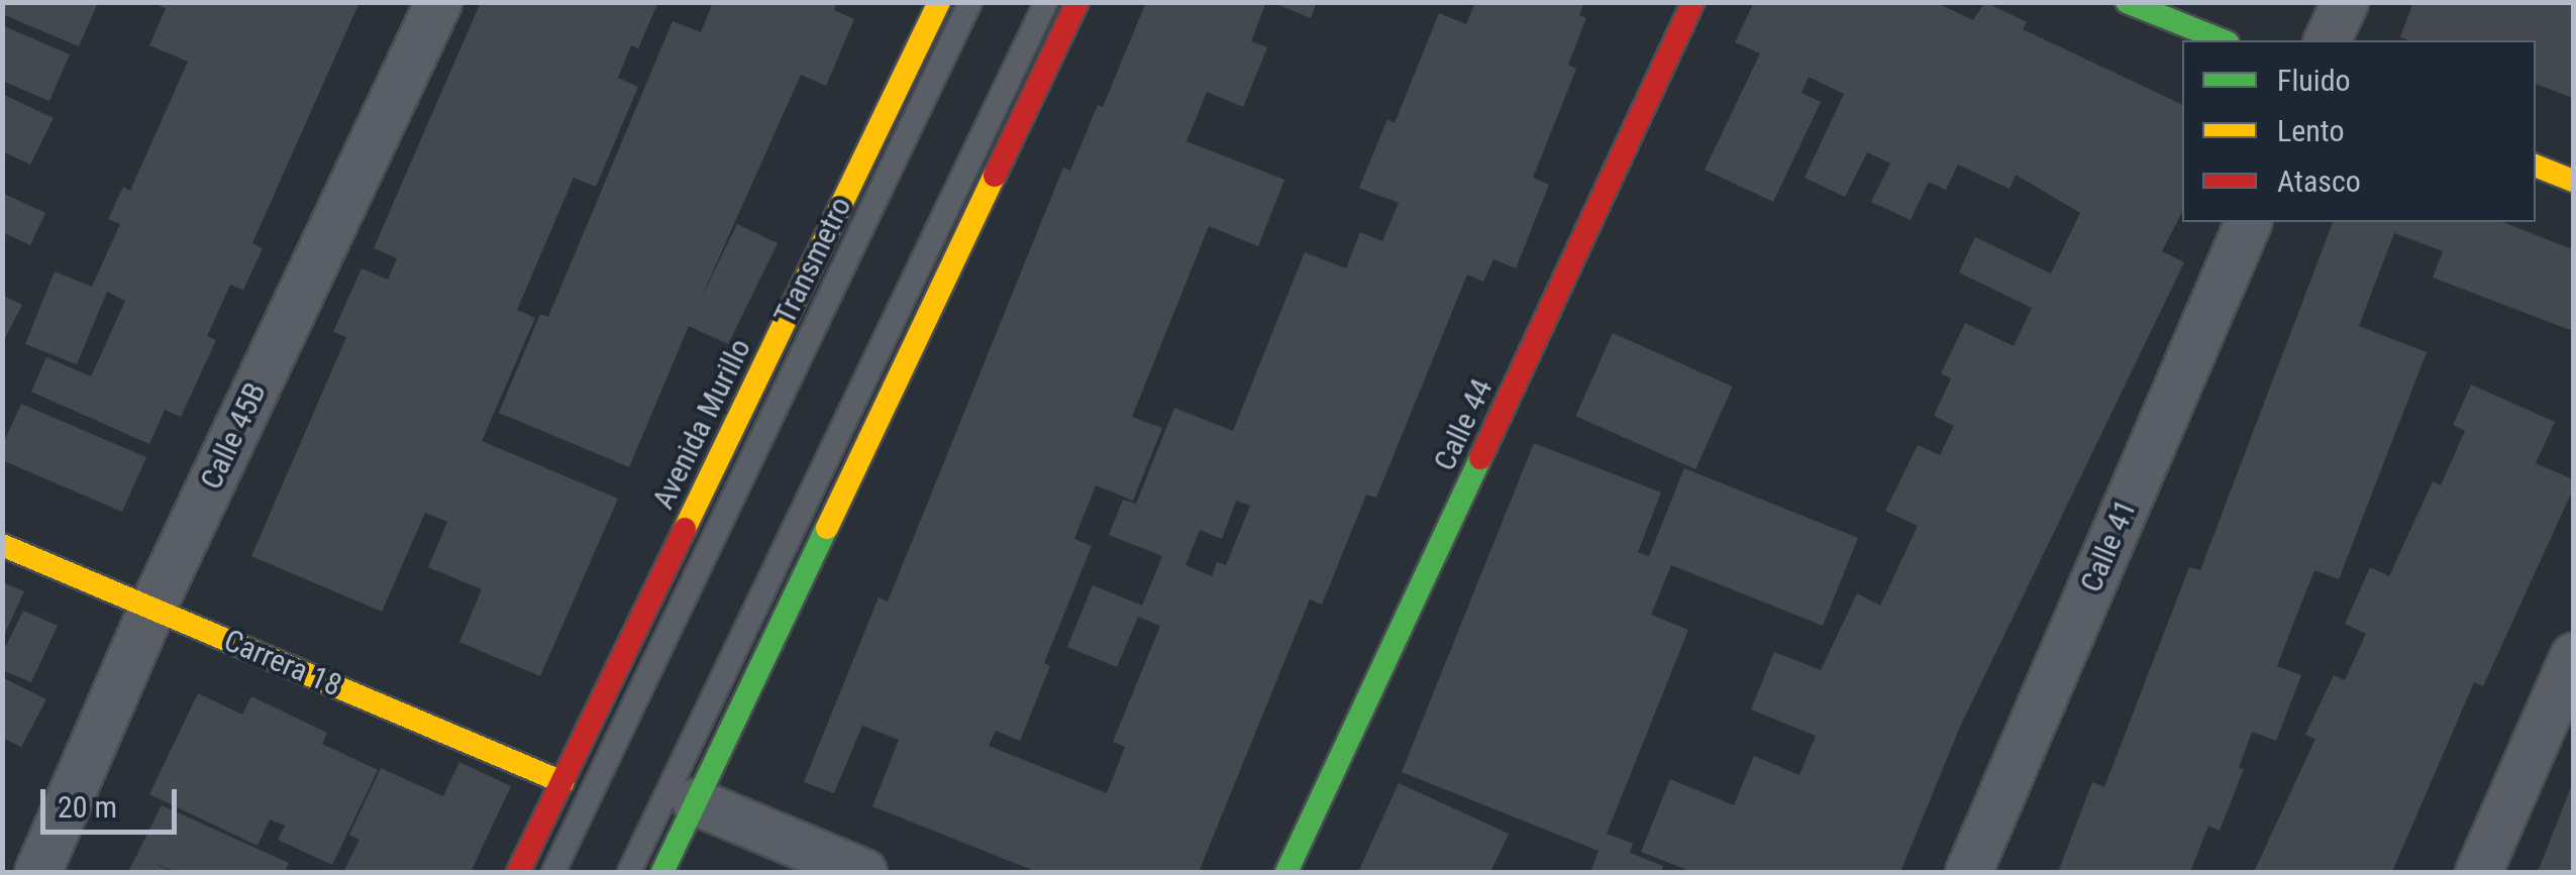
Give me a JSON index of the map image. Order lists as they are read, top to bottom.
{
  "streets": {
    "main road": ["Avenida Murillo", "Calle 44", "Carrera 18"],
    "street": ["Calle 45B", "Calle 41"],
    "lane": ["Transmetro"]
  },
  "crossings": [
    ["Avenida Murillo", "Carrera 18"],
    ["Calle 45B", "Carrera 18"]
  ],
  "legend": ["Fluido", "Lento", "Atasco"],
  "scale_bar": "20 m"
}
